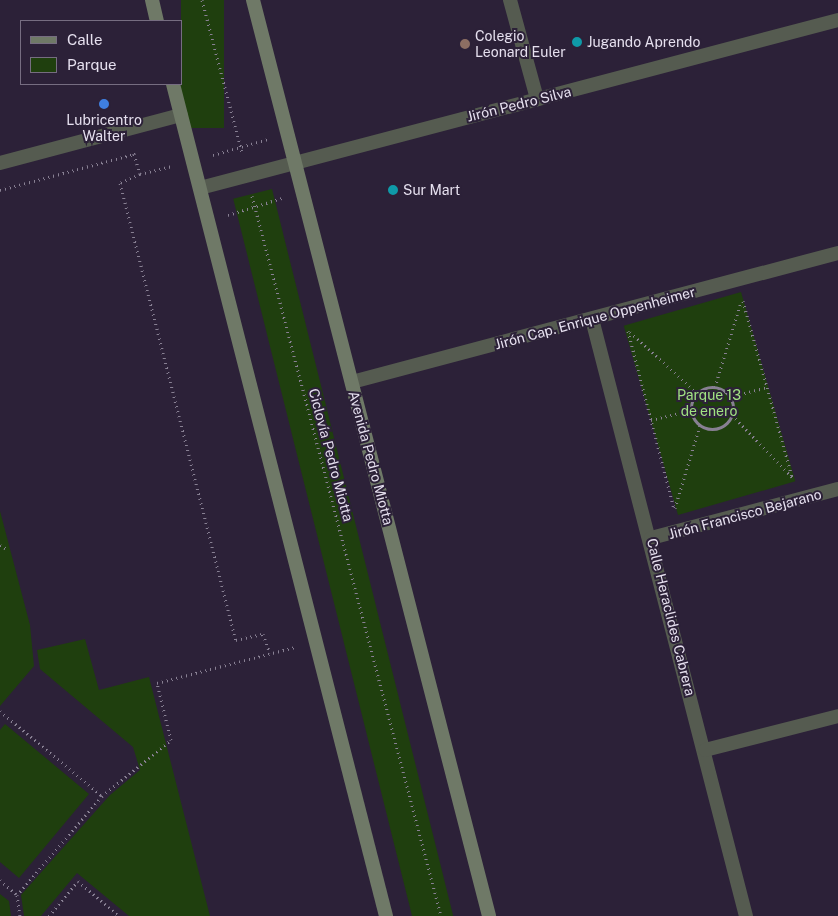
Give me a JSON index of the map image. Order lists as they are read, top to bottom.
{
  "streets": {
    "main road": ["Avenida Pedro Miotta"],
    "street": [
      "Jirón Pedro Silva",
      "Jirón Cap. Enrique Oppenheimer",
      "Jirón Francisco Bejarano",
      "Calle Heraclides Cabrera"
    ],
    "path": ["Ciclovía Pedro Miotta"]
  },
  "crossings": [
    ["Jirón Pedro Silva", "Ciclovía Pedro Miotta"],
    ["Jirón Pedro Silva", "Avenida Pedro Miotta"],
    ["Jirón Cap. Enrique Oppenheimer", "Avenida Pedro Miotta"],
    ["Jirón Cap. Enrique Oppenheimer", "Calle Heraclides Cabrera"],
    ["Jirón Francisco Bejarano", "Calle Heraclides Cabrera"]
  ],
  "parks": ["Parque 13 de enero"],
  "places": [
    "Jugando Aprendo",
    "Colegio Leonard Euler",
    "Lubricentro Walter",
    "Sur Mart"
  ],
  "legend": ["Calle", "Parque"]
}
